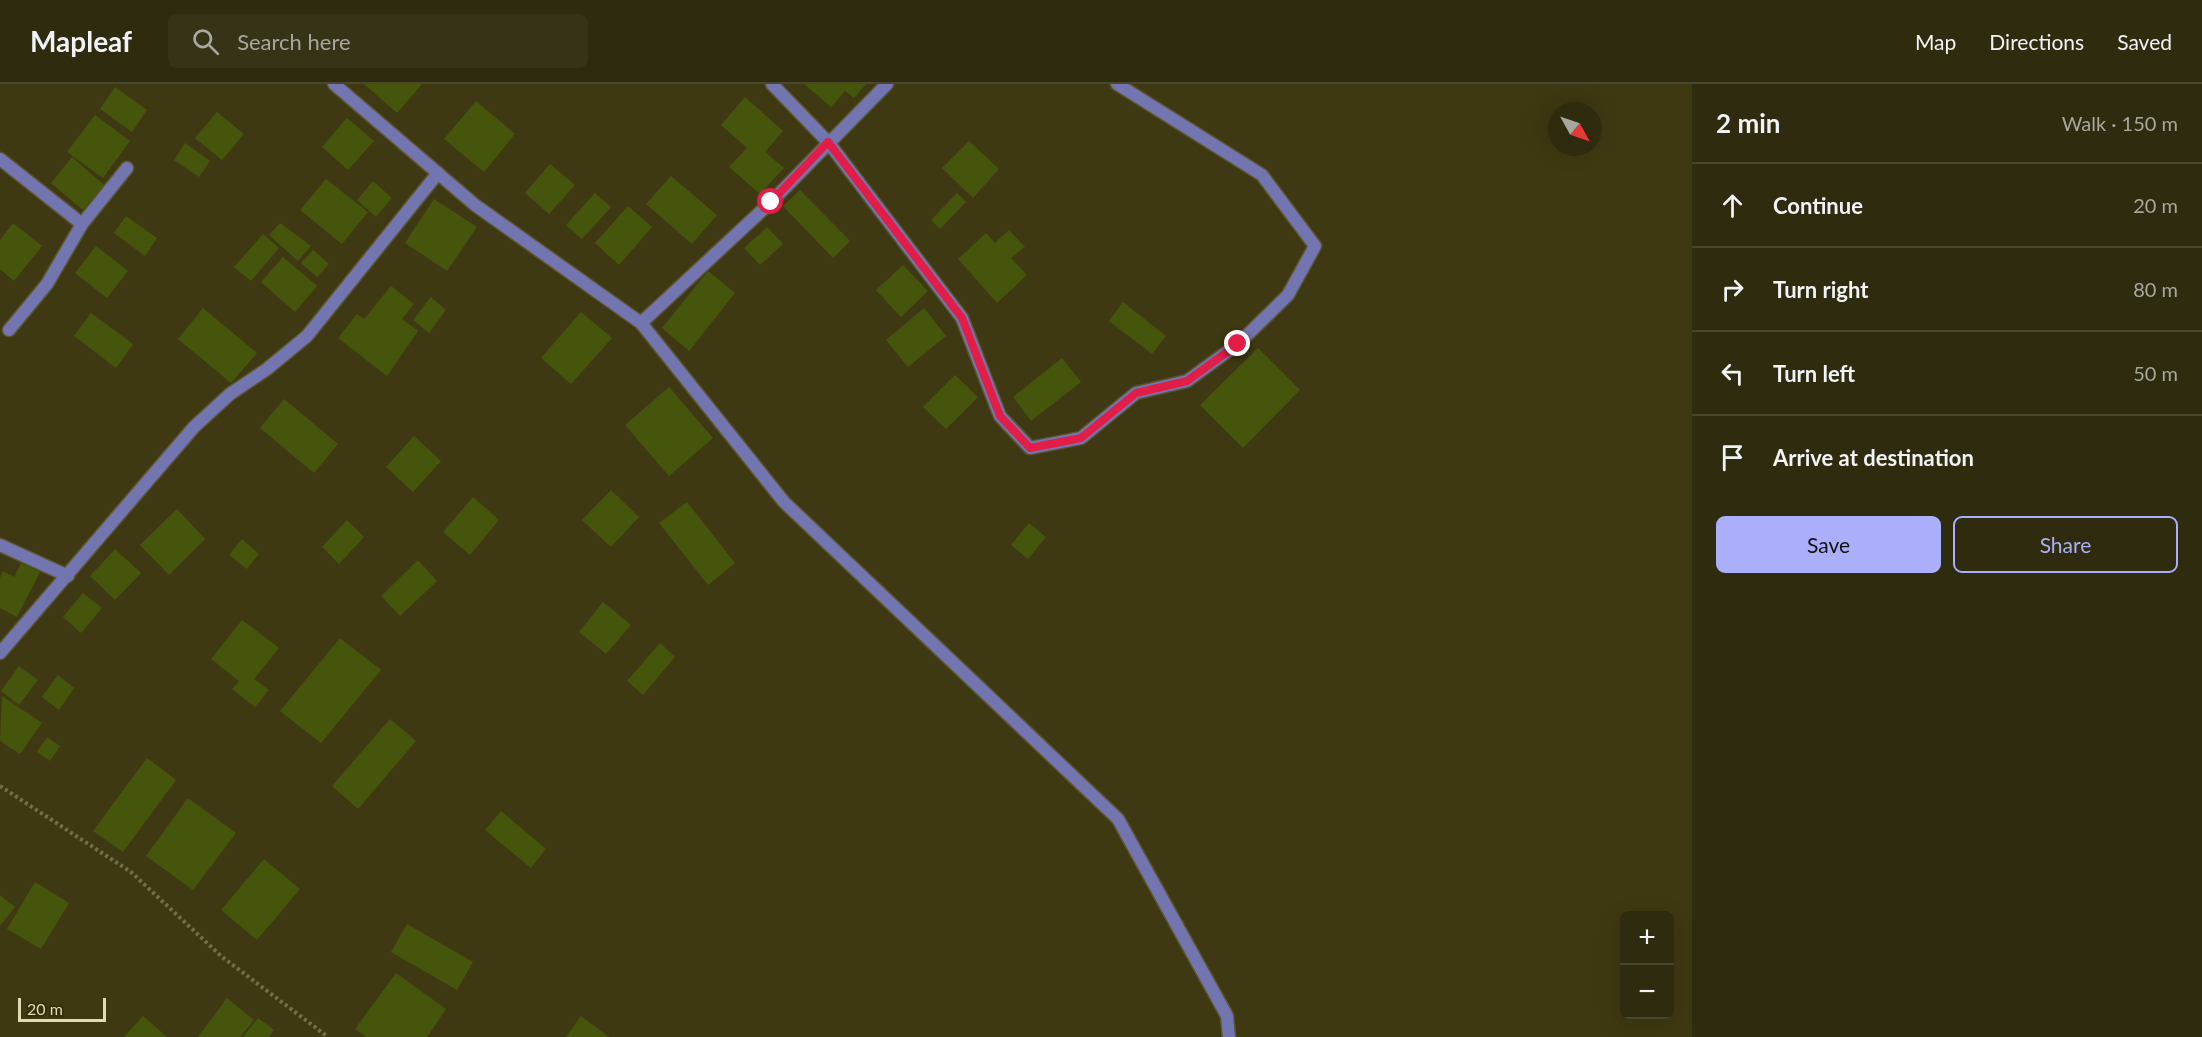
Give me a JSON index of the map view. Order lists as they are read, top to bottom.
{
  "scale_bar": "20 m",
  "north": "bottom right",
  "page": {
    "header": "Mapleaf",
    "search": "Search here",
    "nav": ["Map", "Directions", "Saved"],
    "heading": ["2 min", "Walk · 150 m"],
    "list": [
      ["Continue", "20 m"],
      ["Turn right", "80 m"],
      ["Turn left", "50 m"],
      "Arrive at destination"
    ],
    "buttons": ["Save", "Share"],
    "map_buttons": ["+", "−"],
    "scale": "20 m"
  }
}
